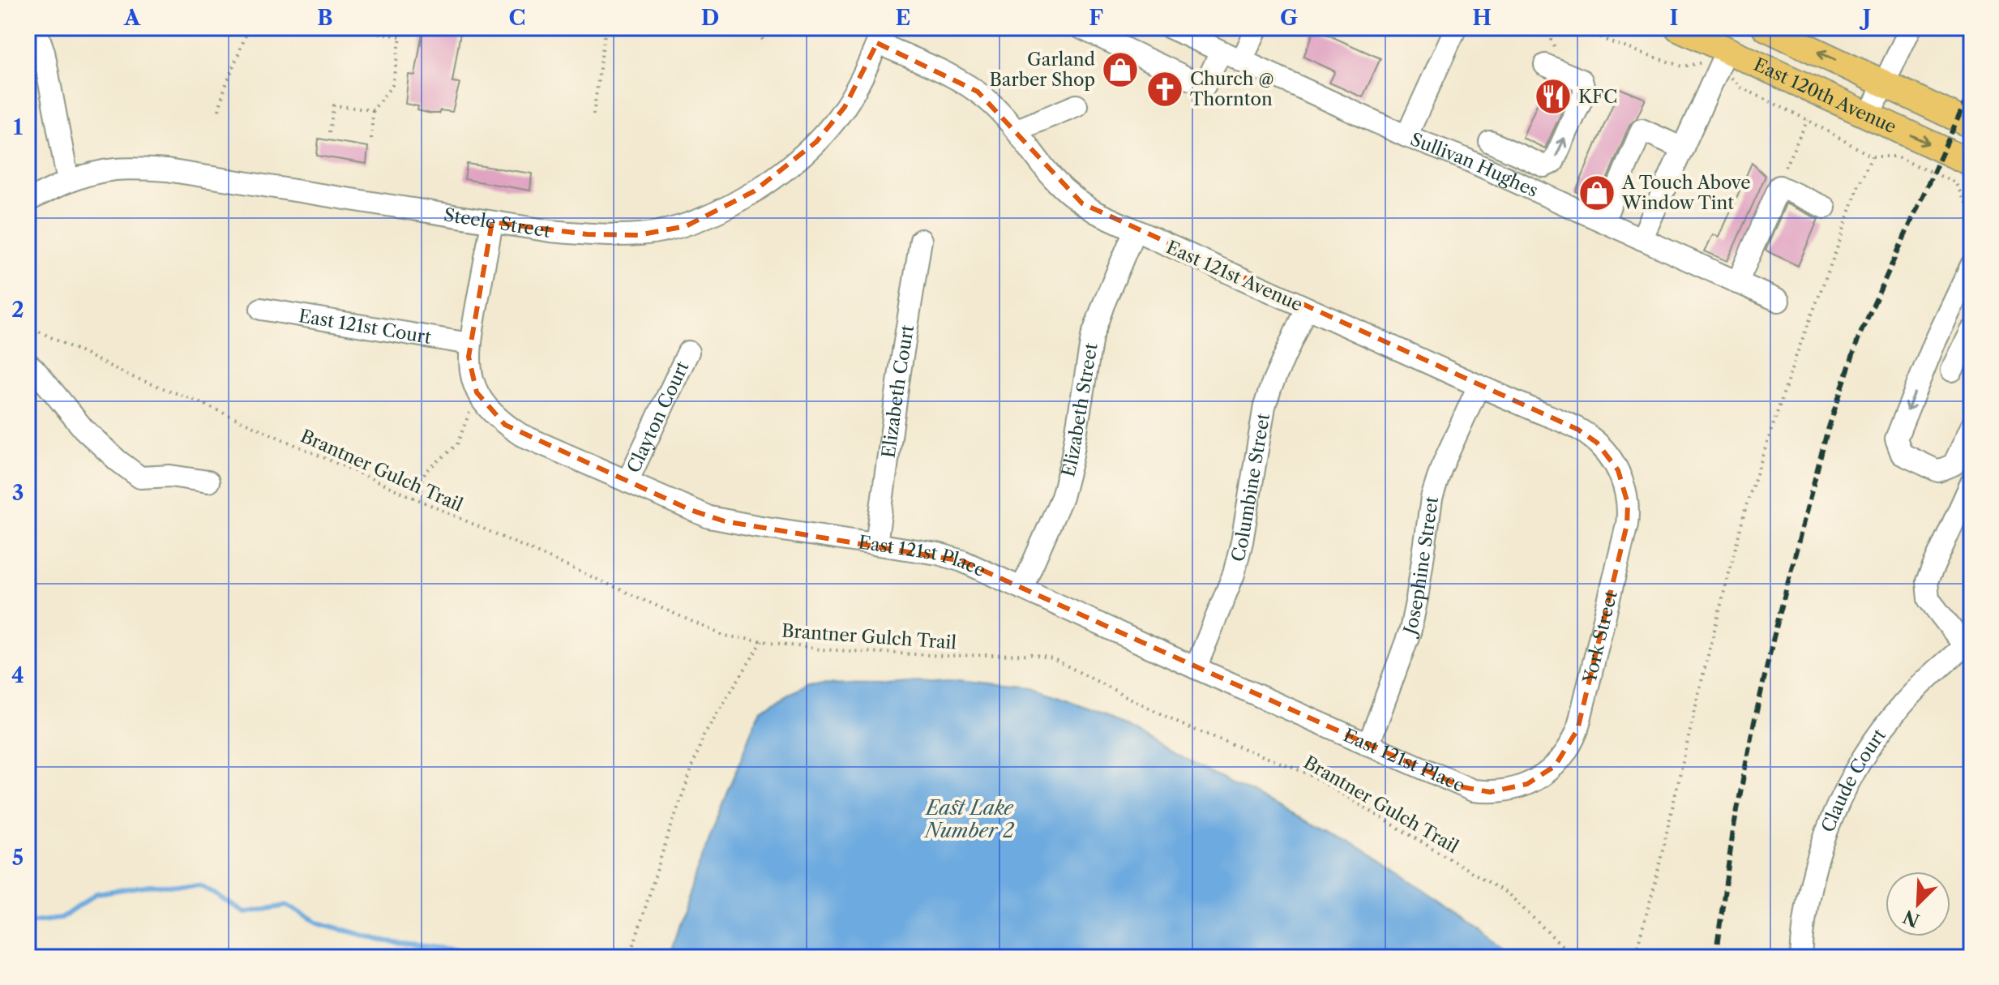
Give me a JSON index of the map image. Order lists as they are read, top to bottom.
{
  "streets": {
    "main road": ["East 120th Avenue"],
    "street": [
      "Sullivan Hughes",
      "Steele Street",
      "East 121st Avenue",
      "East 121st Court",
      "Elizabeth Court",
      "Elizabeth Street",
      "Clayton Court",
      "Columbine Street",
      "East 121st Place",
      "Josephine Street",
      "York Street",
      "Claude Court"
    ],
    "path": ["Brantner Gulch Trail"]
  },
  "crossings": [
    ["Steele Street", "East 121st Avenue"],
    ["Steele Street", "East 121st Place"],
    ["East 121st Avenue", "Elizabeth Street"],
    ["East 121st Avenue", "Columbine Street"],
    ["East 121st Avenue", "Josephine Street"],
    ["East 121st Avenue", "York Street"],
    ["East 121st Court", "East 121st Place"],
    ["Elizabeth Court", "East 121st Place"],
    ["Elizabeth Street", "East 121st Place"],
    ["Clayton Court", "East 121st Place"],
    ["Columbine Street", "East 121st Place"],
    ["East 121st Place", "Josephine Street"],
    ["East 121st Place", "York Street"]
  ],
  "water": ["East Lake Number 2"],
  "places": {
    "shop": ["Garland Barber Shop", "A Touch Above Window Tint"],
    "church": ["Church @ Thornton"],
    "restaurant": ["KFC"]
  },
  "north": "bottom left",
  "grid": {
    "columns": [
      "A",
      "B",
      "C",
      "D",
      "E",
      "F",
      "G",
      "H",
      "I",
      "J"
    ],
    "rows": [
      "1",
      "2",
      "3",
      "4",
      "5"
    ]
  }
}
